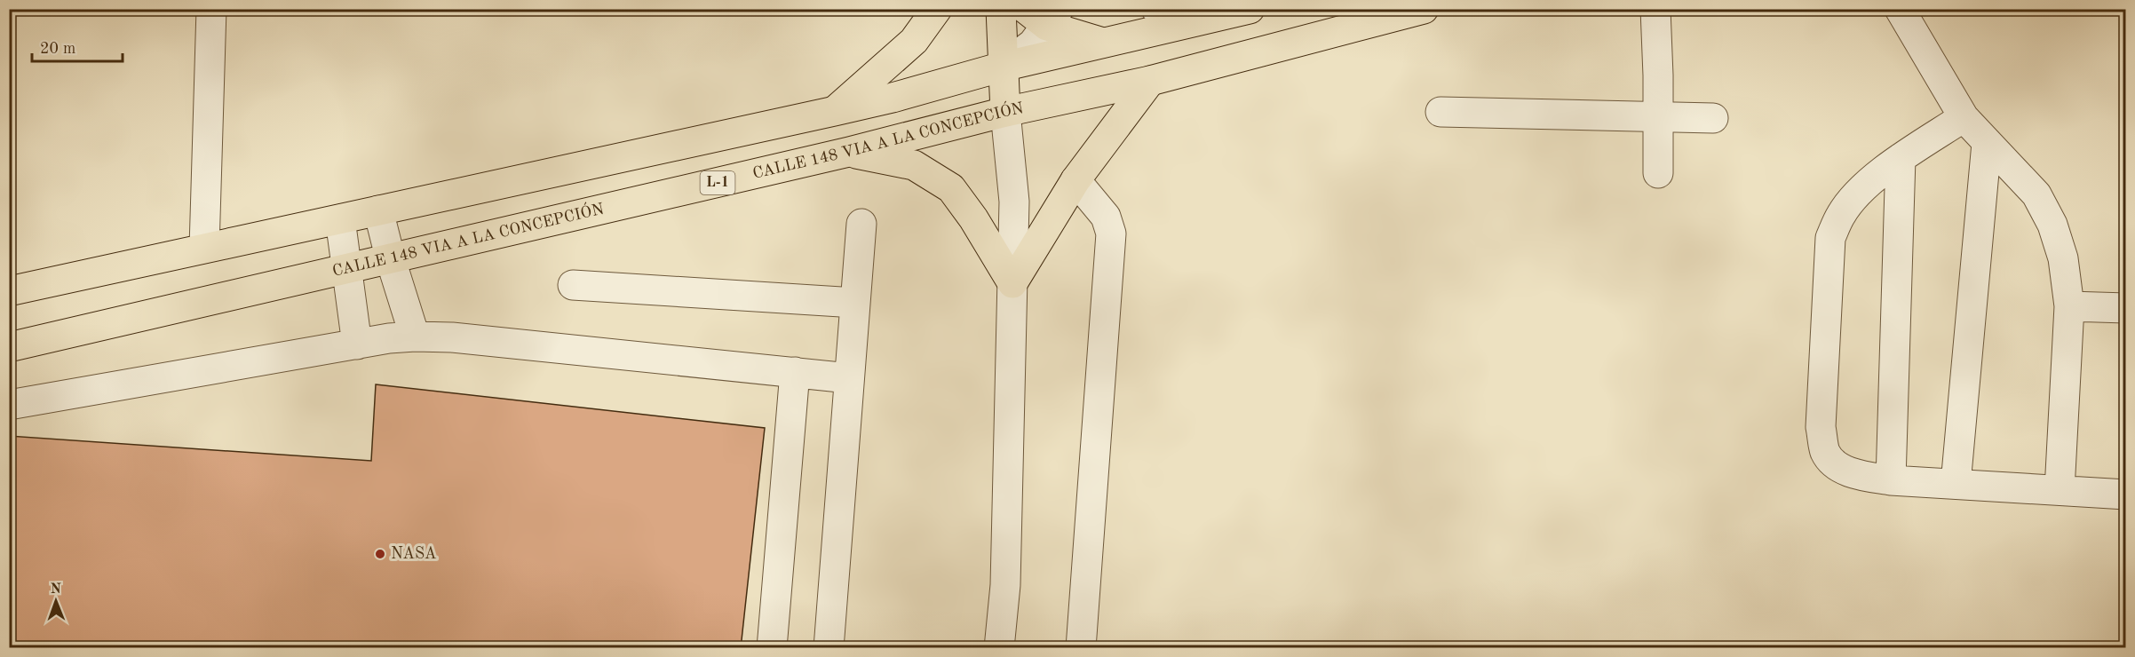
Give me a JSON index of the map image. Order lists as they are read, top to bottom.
{
  "streets": {
    "main road": ["CALLE 148 VIA A LA CONCEPCIÓN", "L-1"]
  },
  "places": ["NASA"],
  "scale_bar": "20 m",
  "north": "top"
}
